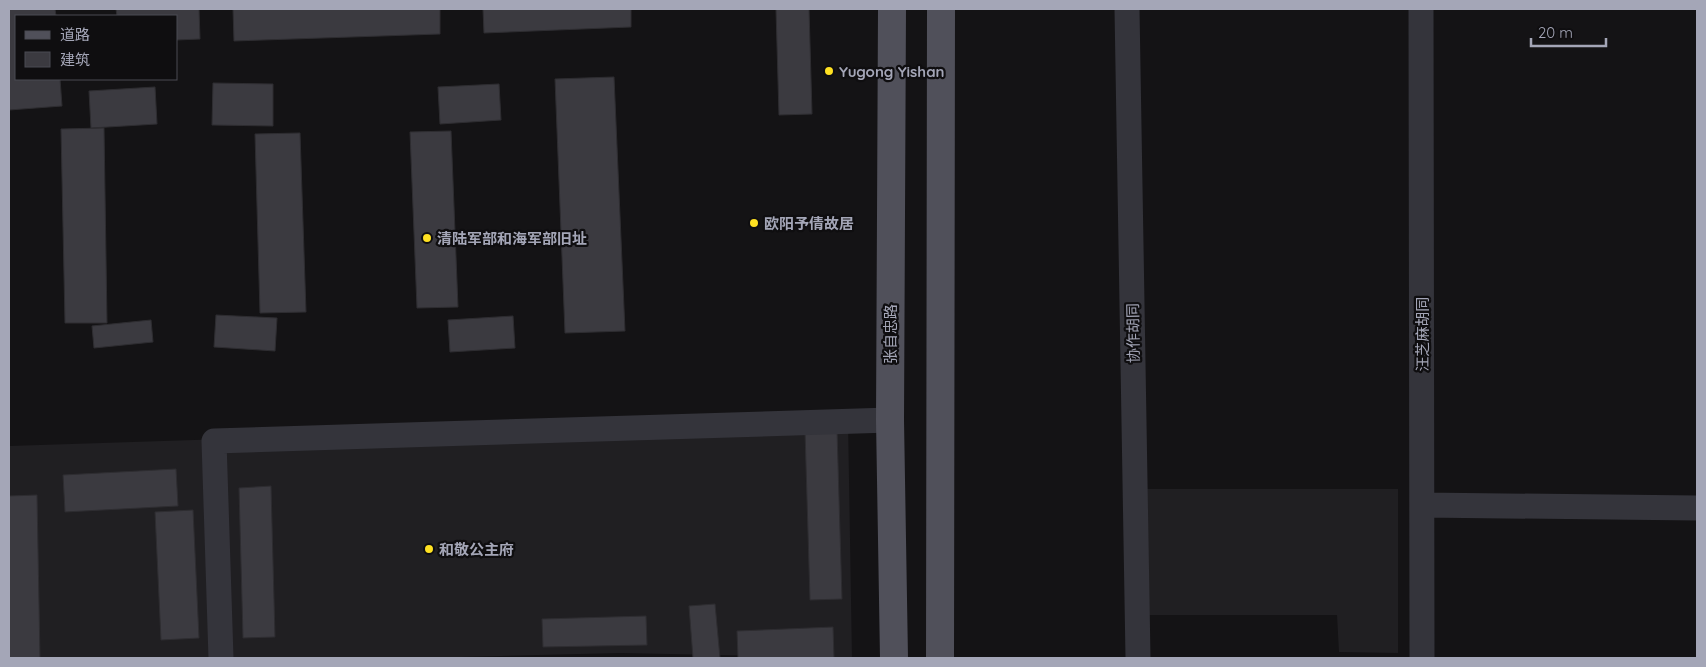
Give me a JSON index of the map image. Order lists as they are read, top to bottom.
{
  "streets": {
    "main road": ["张自忠路"],
    "lane": ["协作胡同", "汪芝麻胡同"]
  },
  "places": [
    "Yugong Yishan",
    "欧阳予倩故居",
    "清陆军部和海军部旧址",
    "和敬公主府"
  ],
  "legend": ["道路", "建筑"],
  "scale_bar": "20 m"
}
